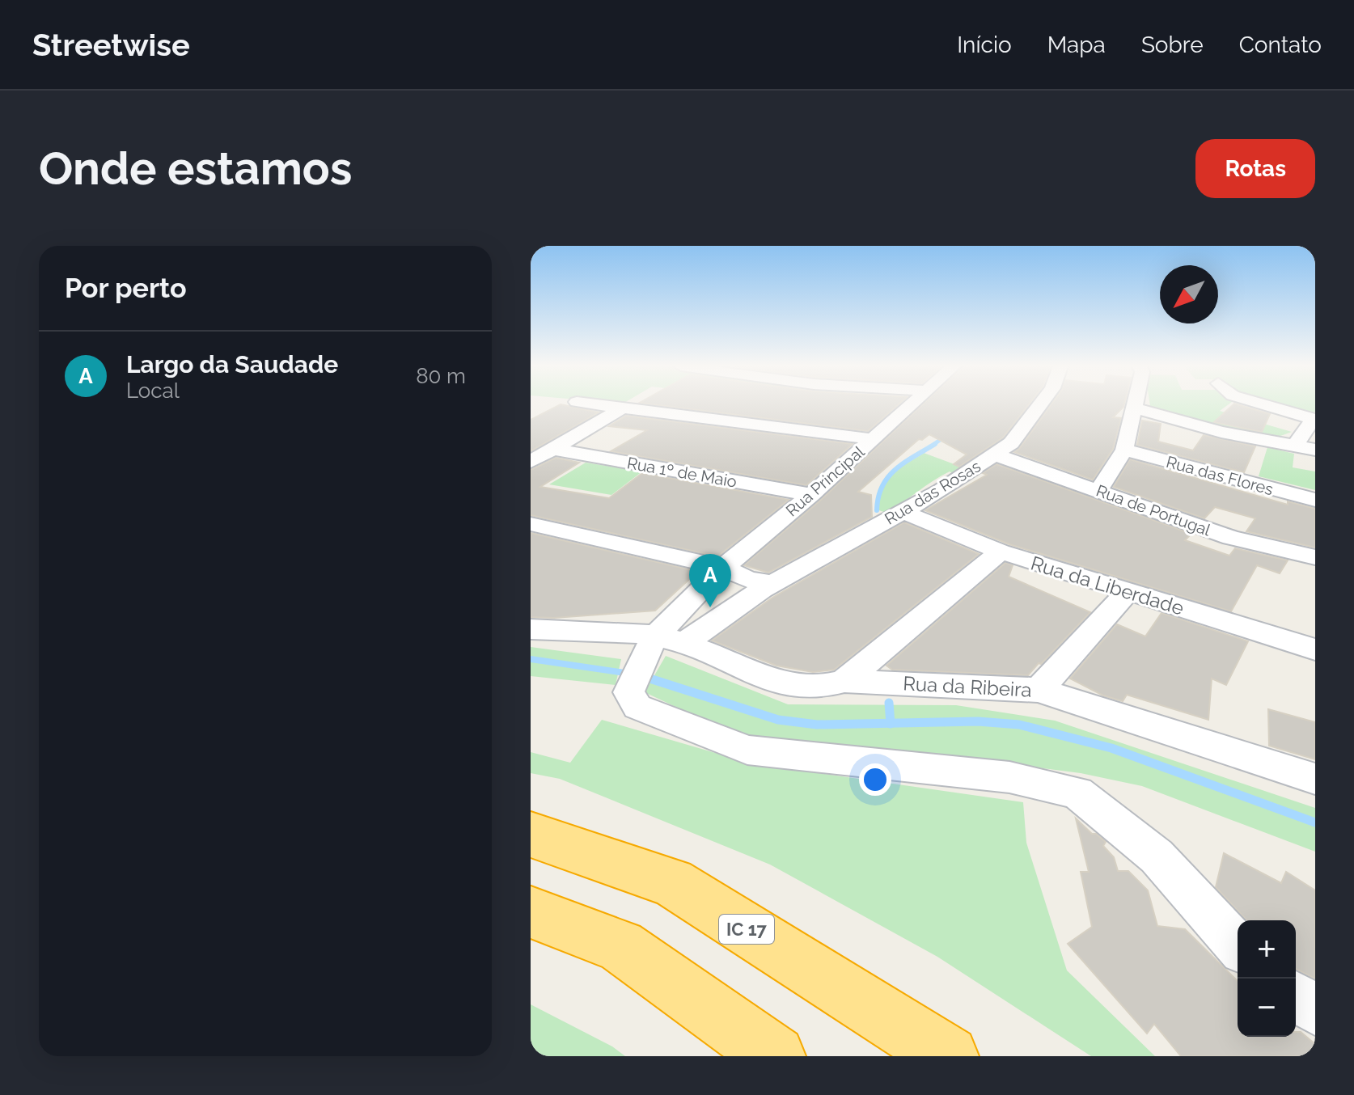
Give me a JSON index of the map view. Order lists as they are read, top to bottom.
{
  "streets": {
    "highway": ["IC 17"],
    "street": [
      "Rua 1º de Maio",
      "Rua das Flores",
      "Rua Principal",
      "Rua das Rosas",
      "Rua de Portugal",
      "Rua da Liberdade",
      "Rua da Ribeira"
    ]
  },
  "crossings": [
    ["Rua 1º de Maio", "Rua Principal"],
    ["Rua Principal", "Rua das Rosas"],
    ["Rua Principal", "Rua da Ribeira"],
    ["Rua das Rosas", "Rua de Portugal"],
    ["Rua das Rosas", "Rua da Liberdade"],
    ["Rua das Rosas", "Rua da Ribeira"]
  ],
  "north": "bottom left",
  "page": {
    "header": "Streetwise",
    "nav": [
      "Início",
      "Mapa",
      "Sobre",
      "Contato"
    ],
    "buttons": "Rotas",
    "title": "Onde estamos",
    "heading": "Por perto",
    "list": [
      {
        "mark": "A",
        "name": "Largo da Saudade",
        "note": "Local",
        "value": "80 m"
      }
    ],
    "pins": "A",
    "map_buttons": ["+", "−"]
  }
}
